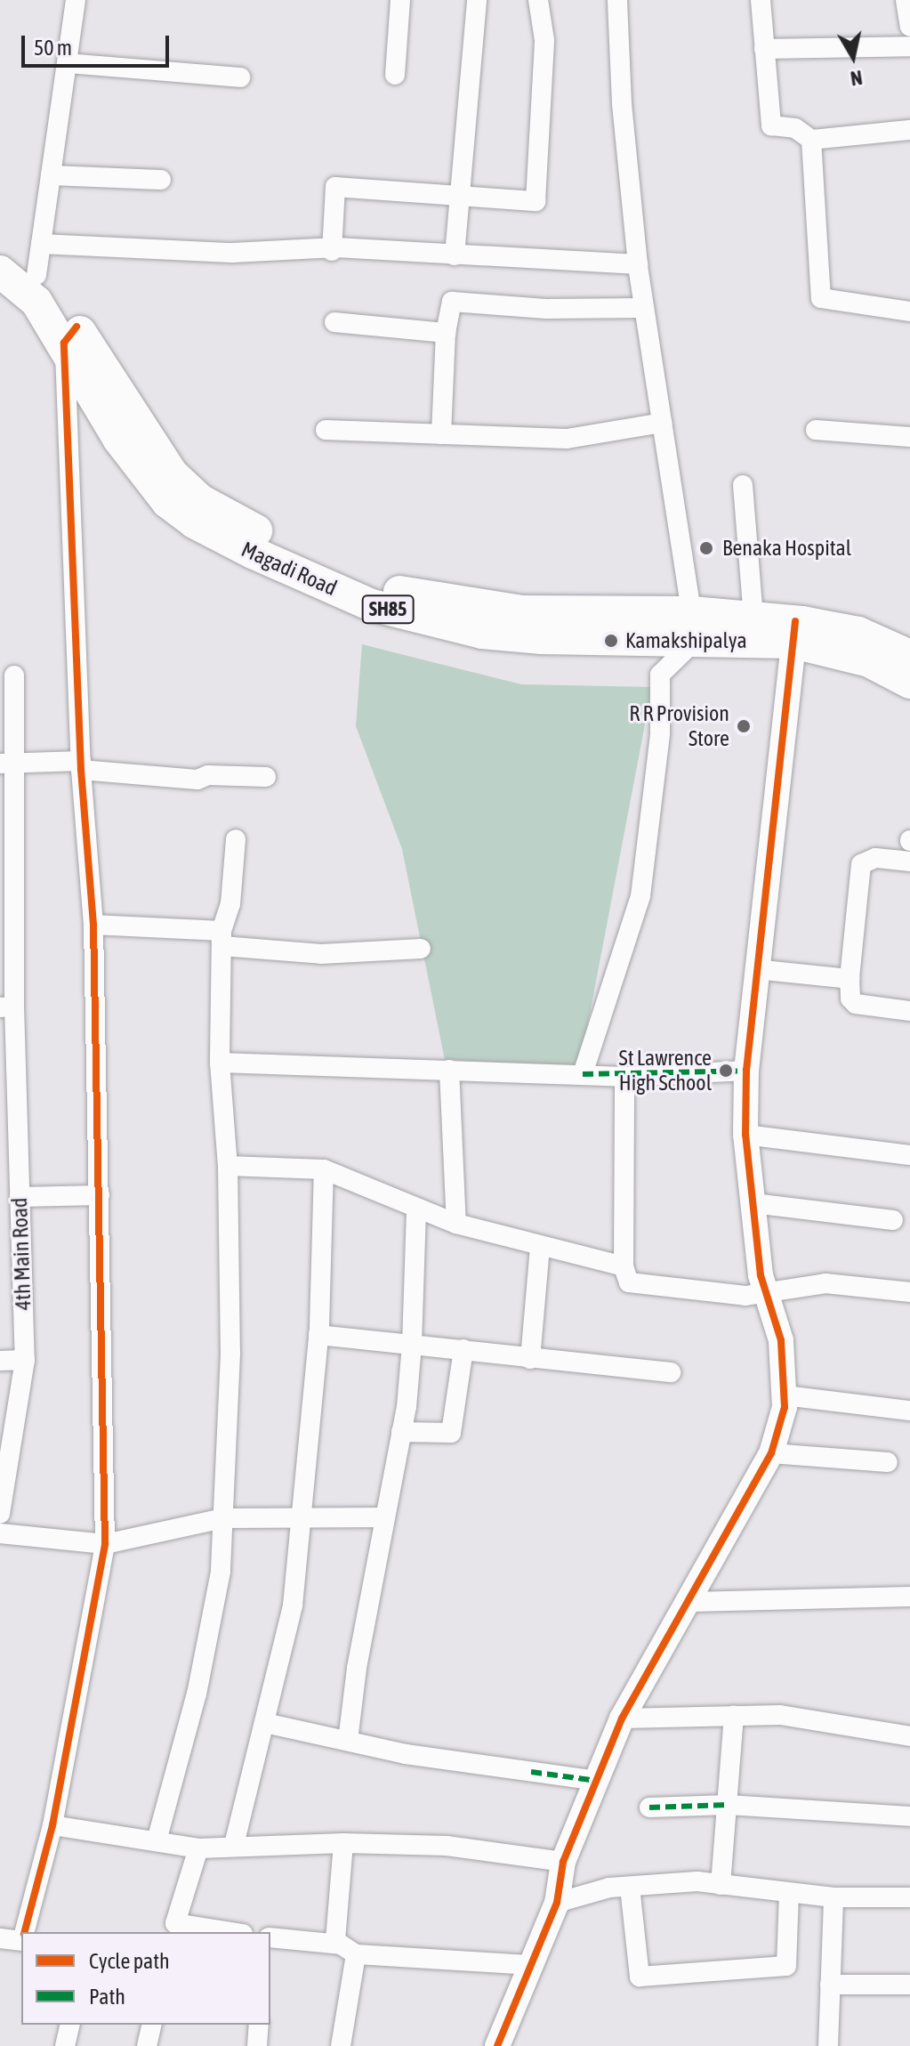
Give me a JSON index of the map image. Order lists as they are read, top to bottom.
{
  "streets": {
    "main road": ["Magadi Road", "SH85"],
    "street": ["4th Main Road"]
  },
  "places": [
    "Benaka Hospital",
    "Kamakshipalya",
    "R R Provision Store",
    "St Lawrence High School"
  ],
  "legend": ["Cycle path", "Path"],
  "scale_bar": "50 m",
  "north": "bottom"
}
